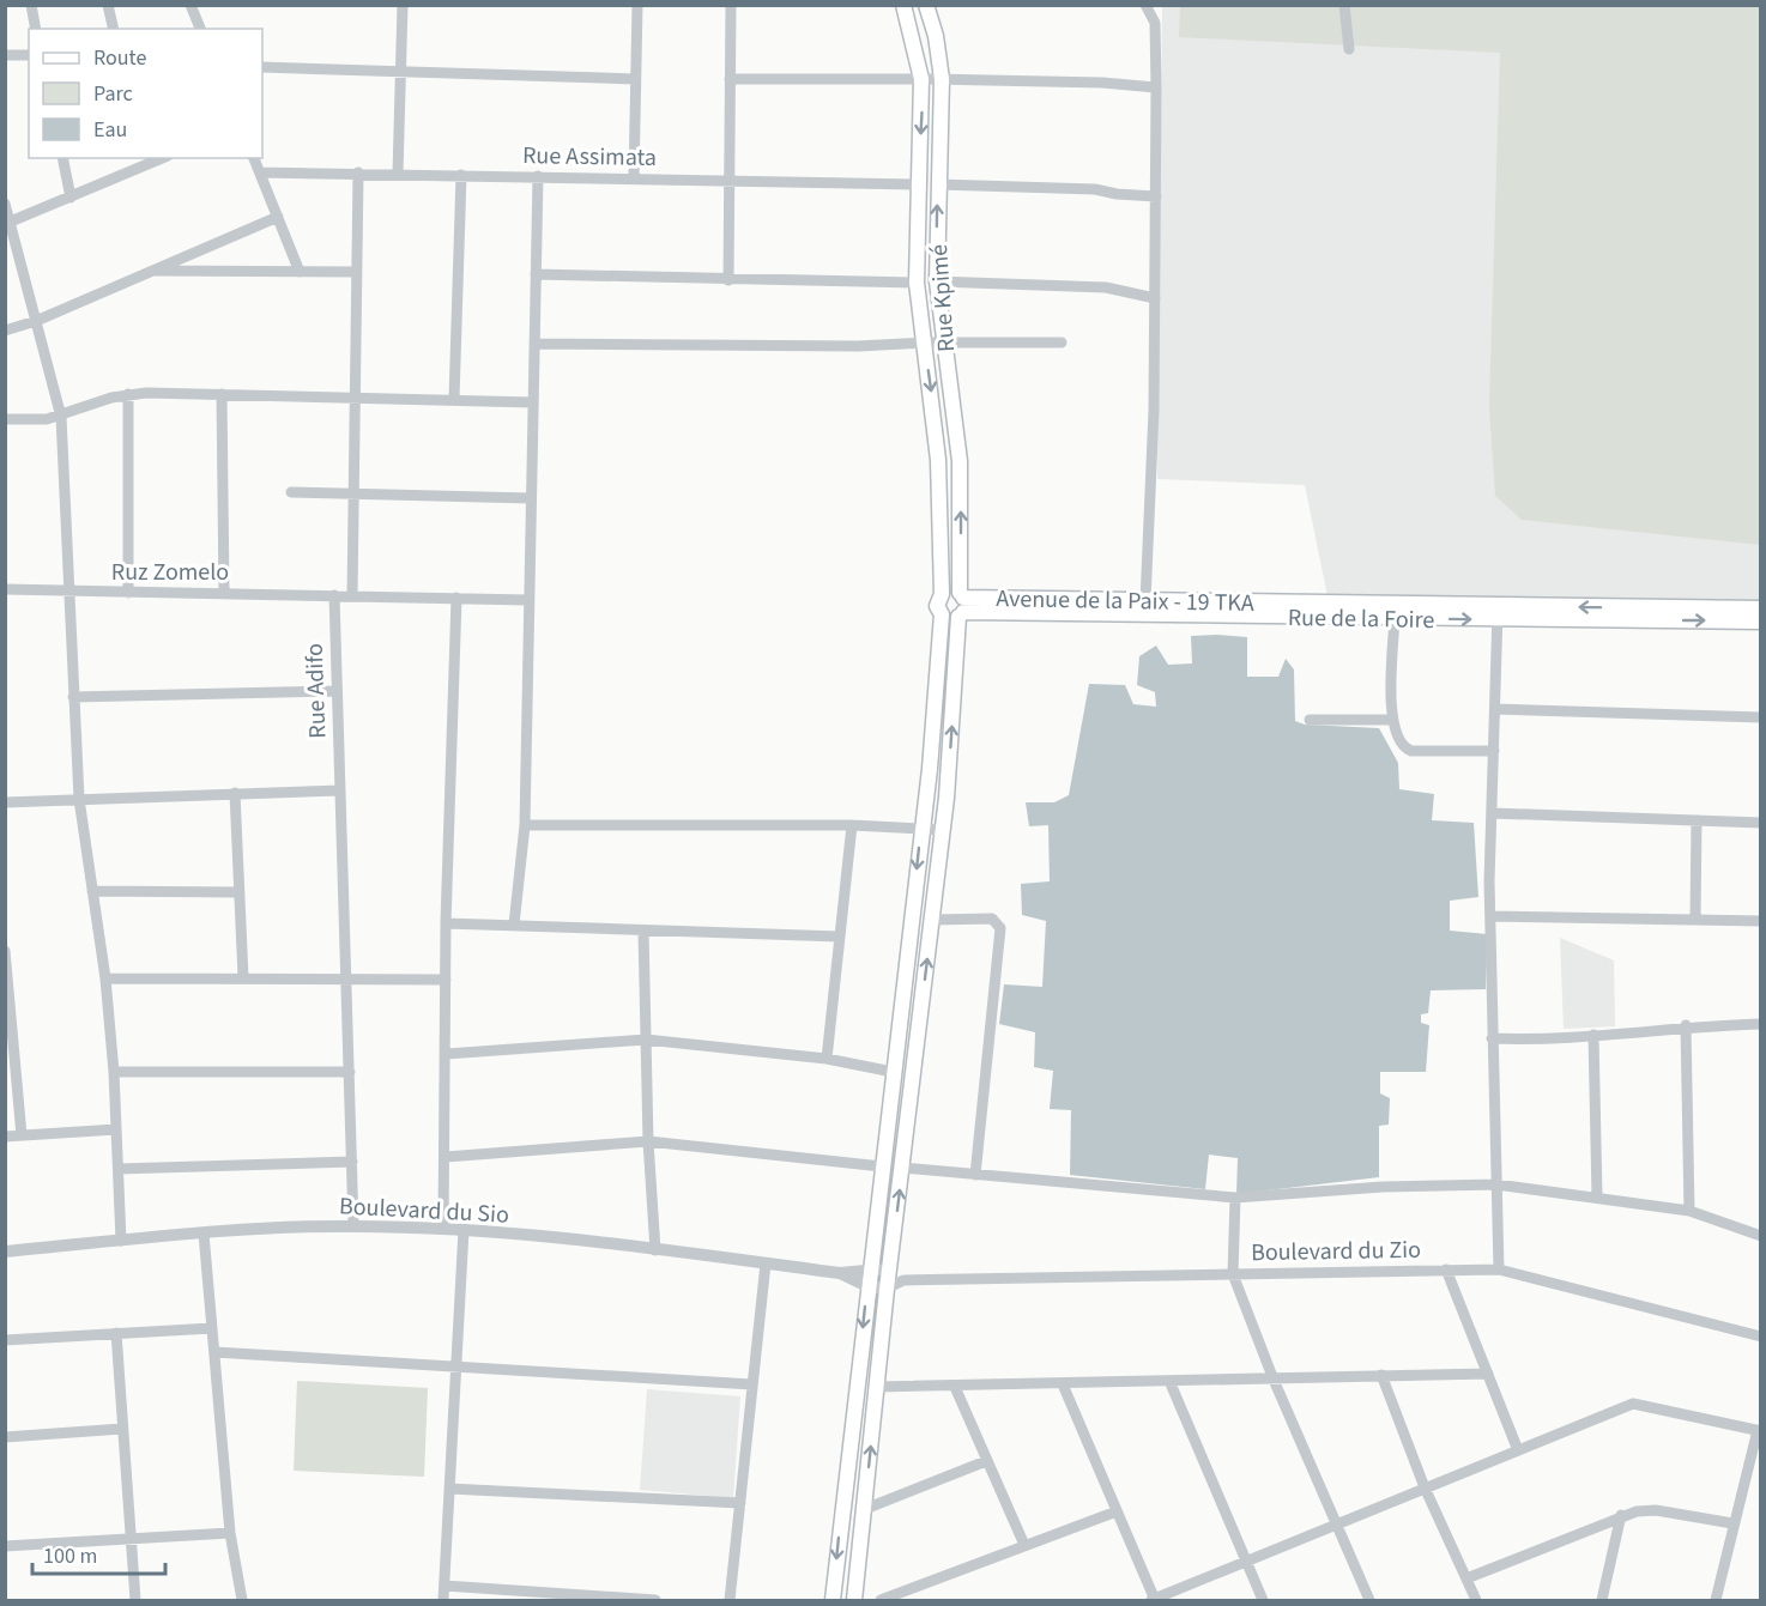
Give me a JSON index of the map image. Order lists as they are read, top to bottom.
{
  "streets": {
    "main road": ["Rue Kpimé", "Avenue de la Paix - 19 TKA", "Rue de la Foire"],
    "street": [
      "Rue Assimata",
      "Ruz Zomelo",
      "Rue Adifo",
      "Boulevard du Sio",
      "Boulevard du Zio"
    ]
  },
  "crossings": [
    ["Rue Kpimé", "Avenue de la Paix - 19 TKA"],
    ["Rue Kpimé", "Rue de la Foire"],
    ["Rue Kpimé", "Boulevard du Sio"],
    ["Rue Kpimé", "Boulevard du Zio"],
    ["Ruz Zomelo", "Rue Adifo"],
    ["Avenue de la Paix - 19 TKA", "Rue de la Foire"],
    ["Rue Adifo", "Boulevard du Sio"],
    ["Boulevard du Sio", "Boulevard du Zio"]
  ],
  "one_way": ["Rue de la Foire"],
  "legend": ["Route", "Parc", "Eau"],
  "scale_bar": "100 m"
}
